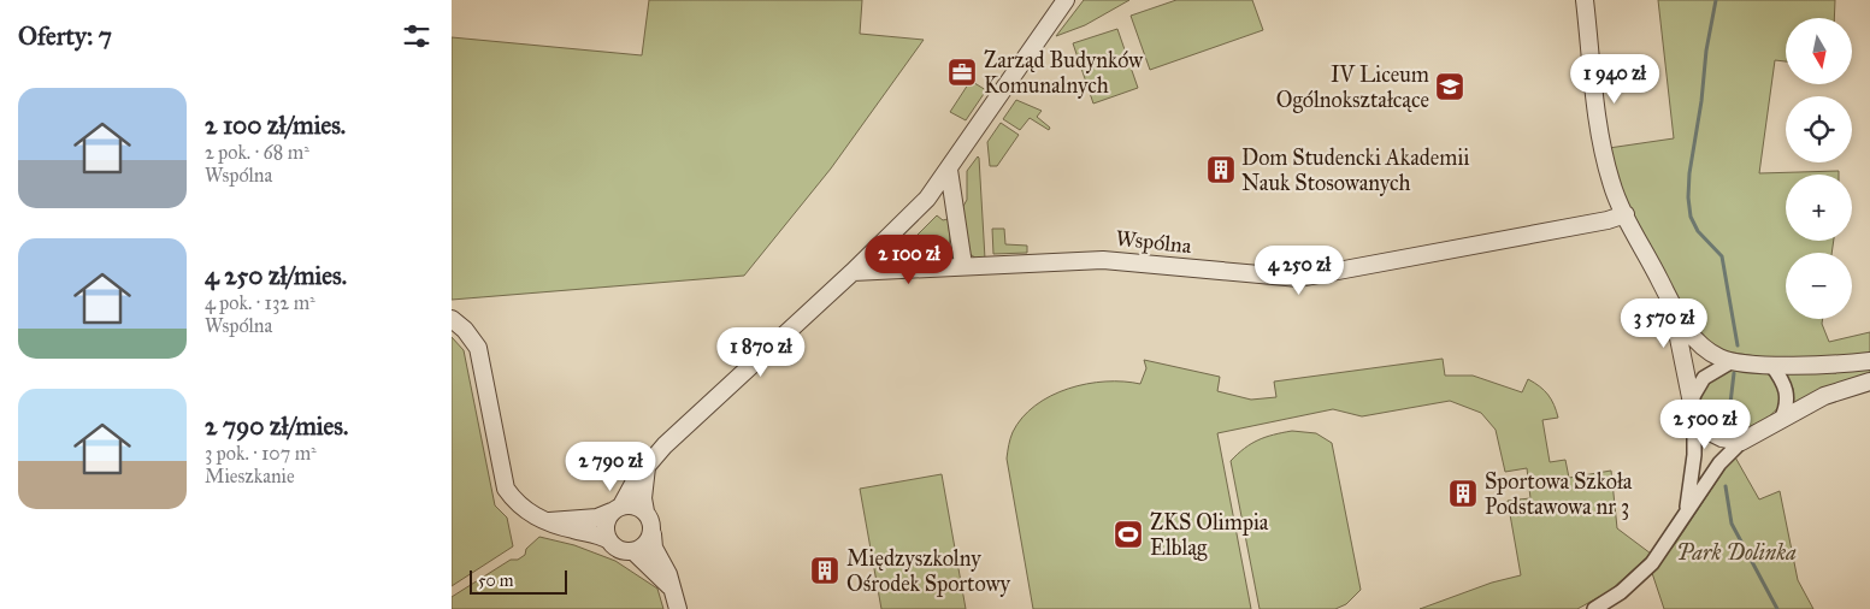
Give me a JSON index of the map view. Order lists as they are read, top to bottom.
{
  "streets": {
    "street": ["Wspólna"]
  },
  "parks": ["Park Dolinka"],
  "places": {
    "office": ["Zarząd Budynków Komunalnych"],
    "school or university": ["IV Liceum Ogólnokształcące"],
    "building": ["Dom Studencki Akademii Nauk Stosowanych", "Sportowa Szkoła Podstawowa nr 3", "Międzyszkolny Ośrodek Sportowy"],
    "sports": ["ZKS Olimpia Elbląg"]
  },
  "scale_bar": "50 m",
  "north": "bottom",
  "page": {
    "heading": "Oferty: 7",
    "map_buttons": ["+", "−"],
    "price": [
      "1 940 zł",
      "2 100 zł",
      "4 250 zł",
      "3 570 zł",
      "1 870 zł",
      "2 500 zł",
      "2 790 zł"
    ],
    "list": [
      {
        "name": "2 100 zł/mies.",
        "note": "2 pok. · 68 m² · Wspólna"
      },
      {
        "name": "4 250 zł/mies.",
        "note": "4 pok. · 132 m² · Wspólna"
      },
      {
        "name": "2 790 zł/mies.",
        "note": "3 pok. · 107 m² · Mieszkanie"
      }
    ],
    "scale": "50 m"
  }
}
